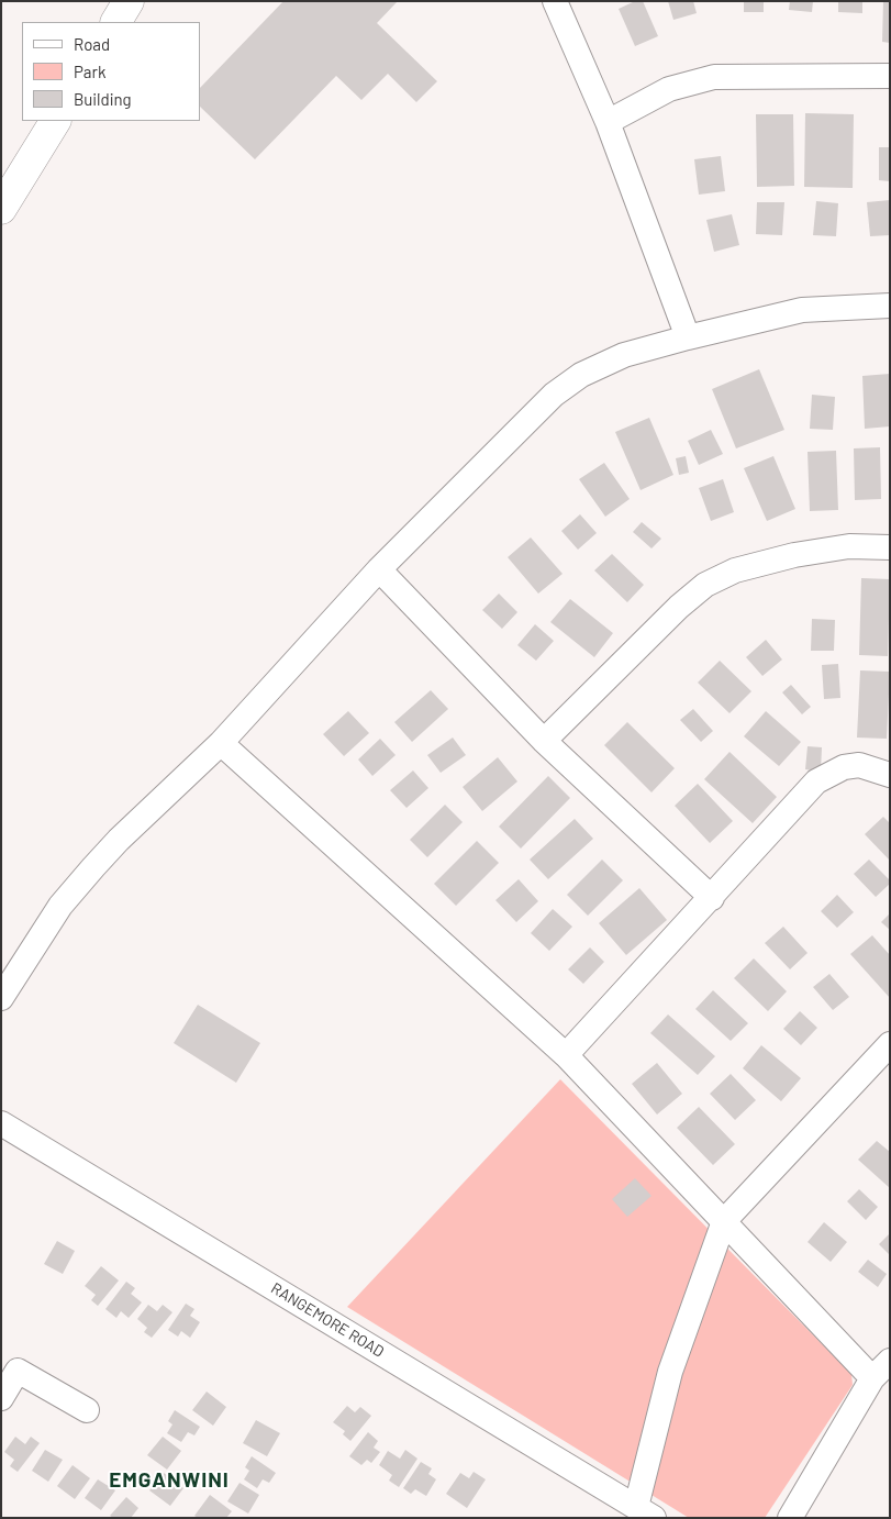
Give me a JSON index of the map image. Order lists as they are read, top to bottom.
{
  "streets": {
    "street": ["RANGEMORE ROAD"]
  },
  "districts": ["EMGANWINI"],
  "legend": ["Road", "Park", "Building"]
}
